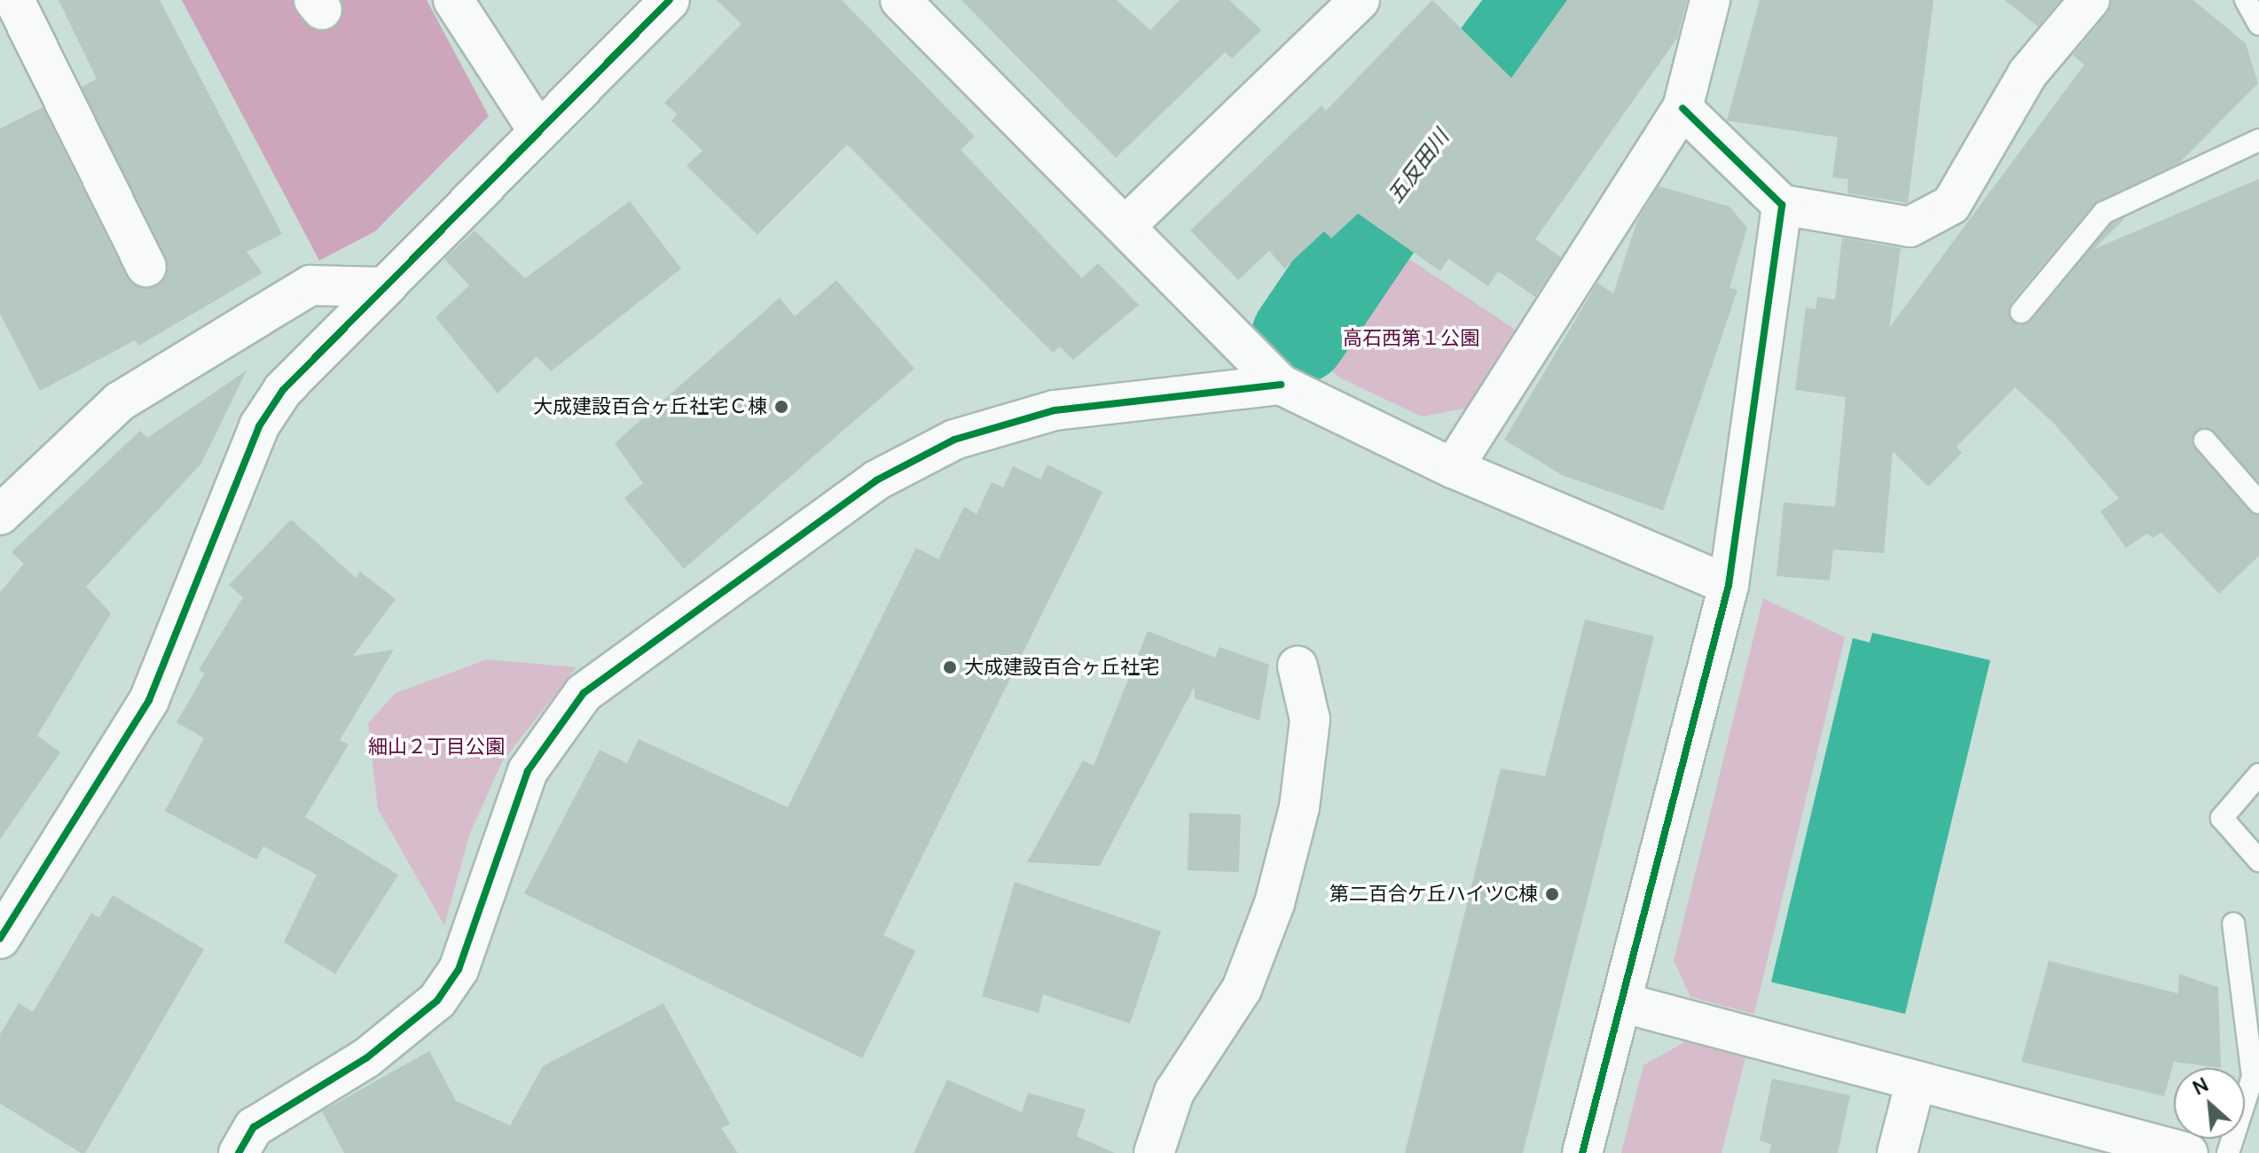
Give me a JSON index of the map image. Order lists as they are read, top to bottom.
{
  "water": ["五反田川"],
  "parks": ["高石西第１公園", "細山２丁目公園"],
  "places": ["大成建設百合ヶ丘社宅Ｃ棟", "大成建設百合ヶ丘社宅", "第二百合ケ丘ハイツC棟"],
  "north": "top left"
}
